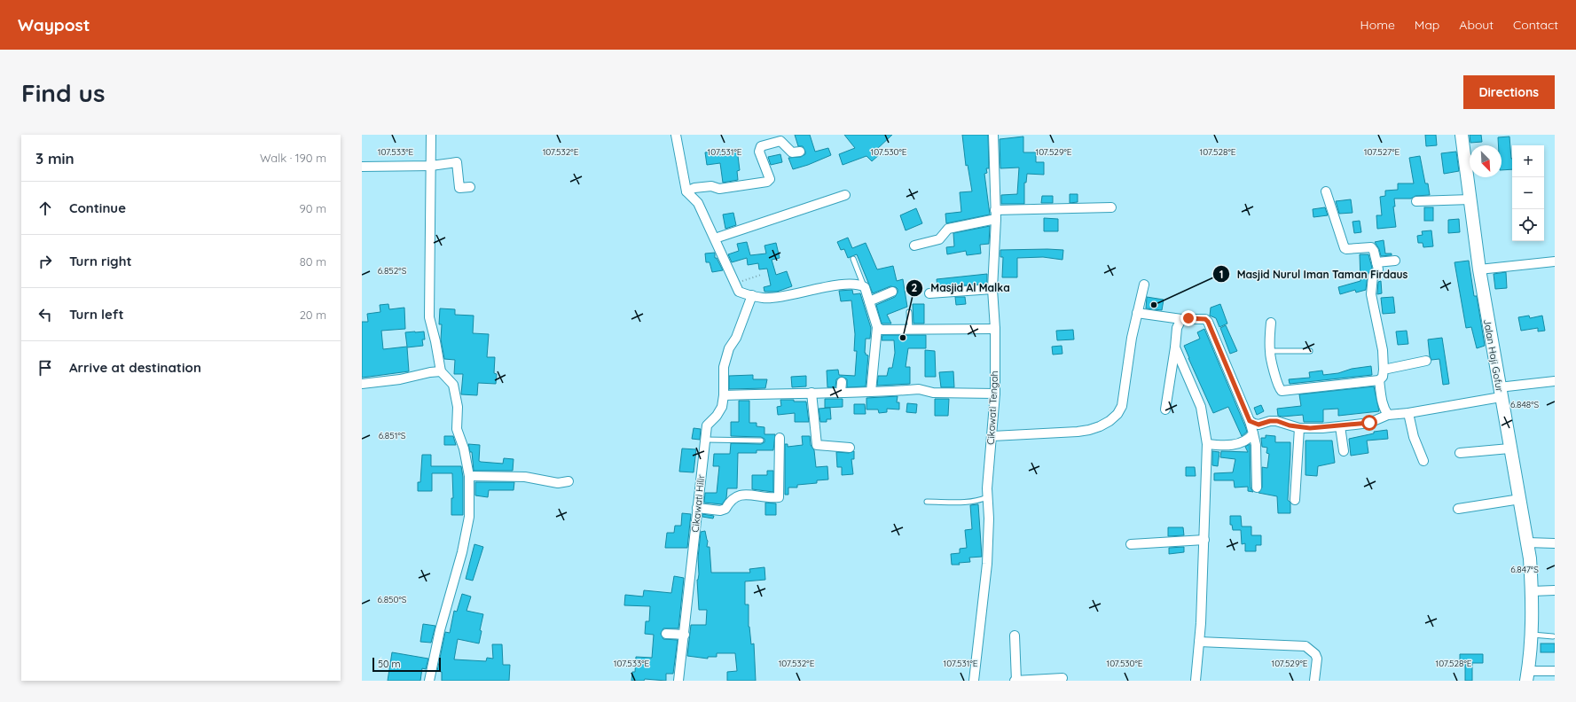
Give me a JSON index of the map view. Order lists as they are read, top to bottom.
{
  "streets": {
    "street": ["Jalan Haji Gofur", "Cikawati Tengah", "Cikawati Hilir"]
  },
  "places": ["Masjid Nurul Iman Taman Firdaus", "Masjid Al Malka"],
  "scale_bar": "50 m",
  "north": "bottom right",
  "page": {
    "header": "Waypost",
    "nav": [
      "Home",
      "Map",
      "About",
      "Contact"
    ],
    "buttons": "Directions",
    "title": "Find us",
    "heading": ["3 min", "Walk · 190 m"],
    "map_buttons": ["+", "−"],
    "list": [
      ["Continue", "90 m"],
      ["Turn right", "80 m"],
      ["Turn left", "20 m"],
      "Arrive at destination"
    ],
    "scale": "50 m"
  },
  "coordinates": [
    "107.533°E",
    "107.532°E",
    "107.531°E",
    "107.530°E",
    "107.529°E",
    "107.528°E",
    "107.527°E",
    "6.852°S",
    "6.848°S",
    "6.851°S",
    "6.847°S",
    "6.850°S"
  ]
}
